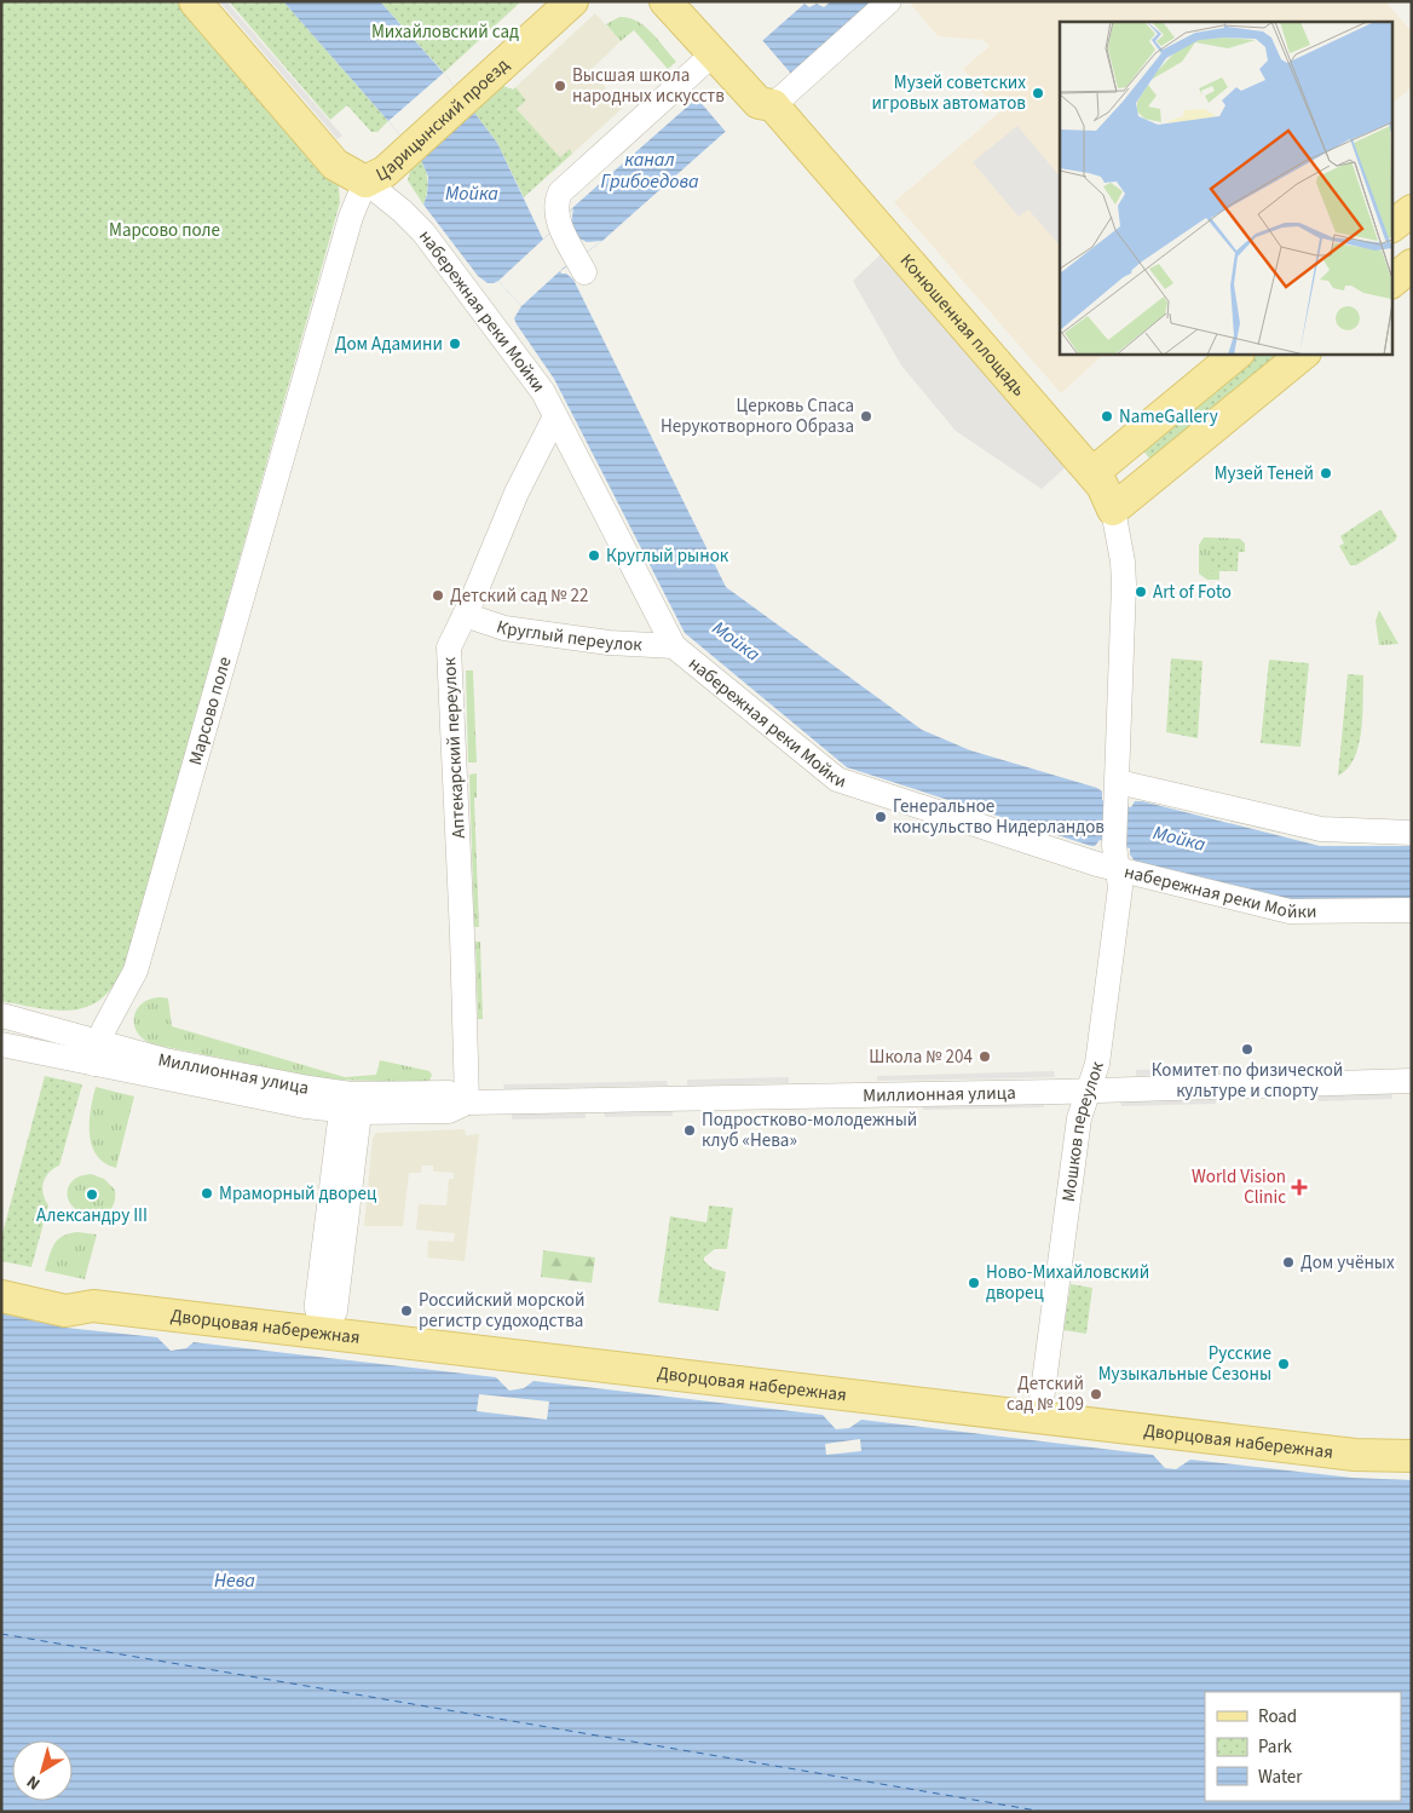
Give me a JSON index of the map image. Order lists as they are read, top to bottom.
{
  "streets": {
    "main road": [
      "Царицынский проезд",
      "набережная реки Мойки",
      "Конюшенная площадь",
      "Дворцовая набережная"
    ],
    "street": [
      "Круглый переулок",
      "Марсово поле",
      "Аптекарский переулок",
      "Миллионная улица",
      "Мошков переулок"
    ]
  },
  "crossings": [
    ["Царицынский проезд", "набережная реки Мойки"],
    ["Царицынский проезд", "Марсово поле"],
    ["набережная реки Мойки", "Круглый переулок"],
    ["набережная реки Мойки", "Марсово поле"],
    ["набережная реки Мойки", "Аптекарский переулок"],
    ["набережная реки Мойки", "Мошков переулок"],
    ["Конюшенная площадь", "Мошков переулок"],
    ["Круглый переулок", "Аптекарский переулок"],
    ["Марсово поле", "Миллионная улица"],
    ["Аптекарский переулок", "Миллионная улица"],
    ["Миллионная улица", "Мошков переулок"],
    ["Мошков переулок", "Дворцовая набережная"]
  ],
  "water": ["канал Грибоедова", "Мойка", "Нева"],
  "parks": ["Михайловский сад", "Марсово поле"],
  "places": {
    "other": [
      "Высшая школа народных искусств",
      "Музей советских игровых автоматов",
      "Дом Адамини",
      "Церковь Спаса Нерукотворного Образа",
      "NameGallery",
      "Музей Теней",
      "Круглый рынок",
      "Art of Foto",
      "Детский сад № 22",
      "Генеральное консульство Нидерландов",
      "Комитет по физической культуре и спорту",
      "Школа № 204",
      "Подростково-молодежный клуб «Нева»",
      "Мраморный дворец",
      "Александру III",
      "Дом учёных",
      "Ново-Михайловский дворец",
      "Российский морской регистр судоходства",
      "Русские Музыкальные Сезоны",
      "Детский сад № 109"
    ],
    "health": ["World Vision Clinic"]
  },
  "legend": ["Road", "Park", "Water"],
  "north": "bottom left"
}
